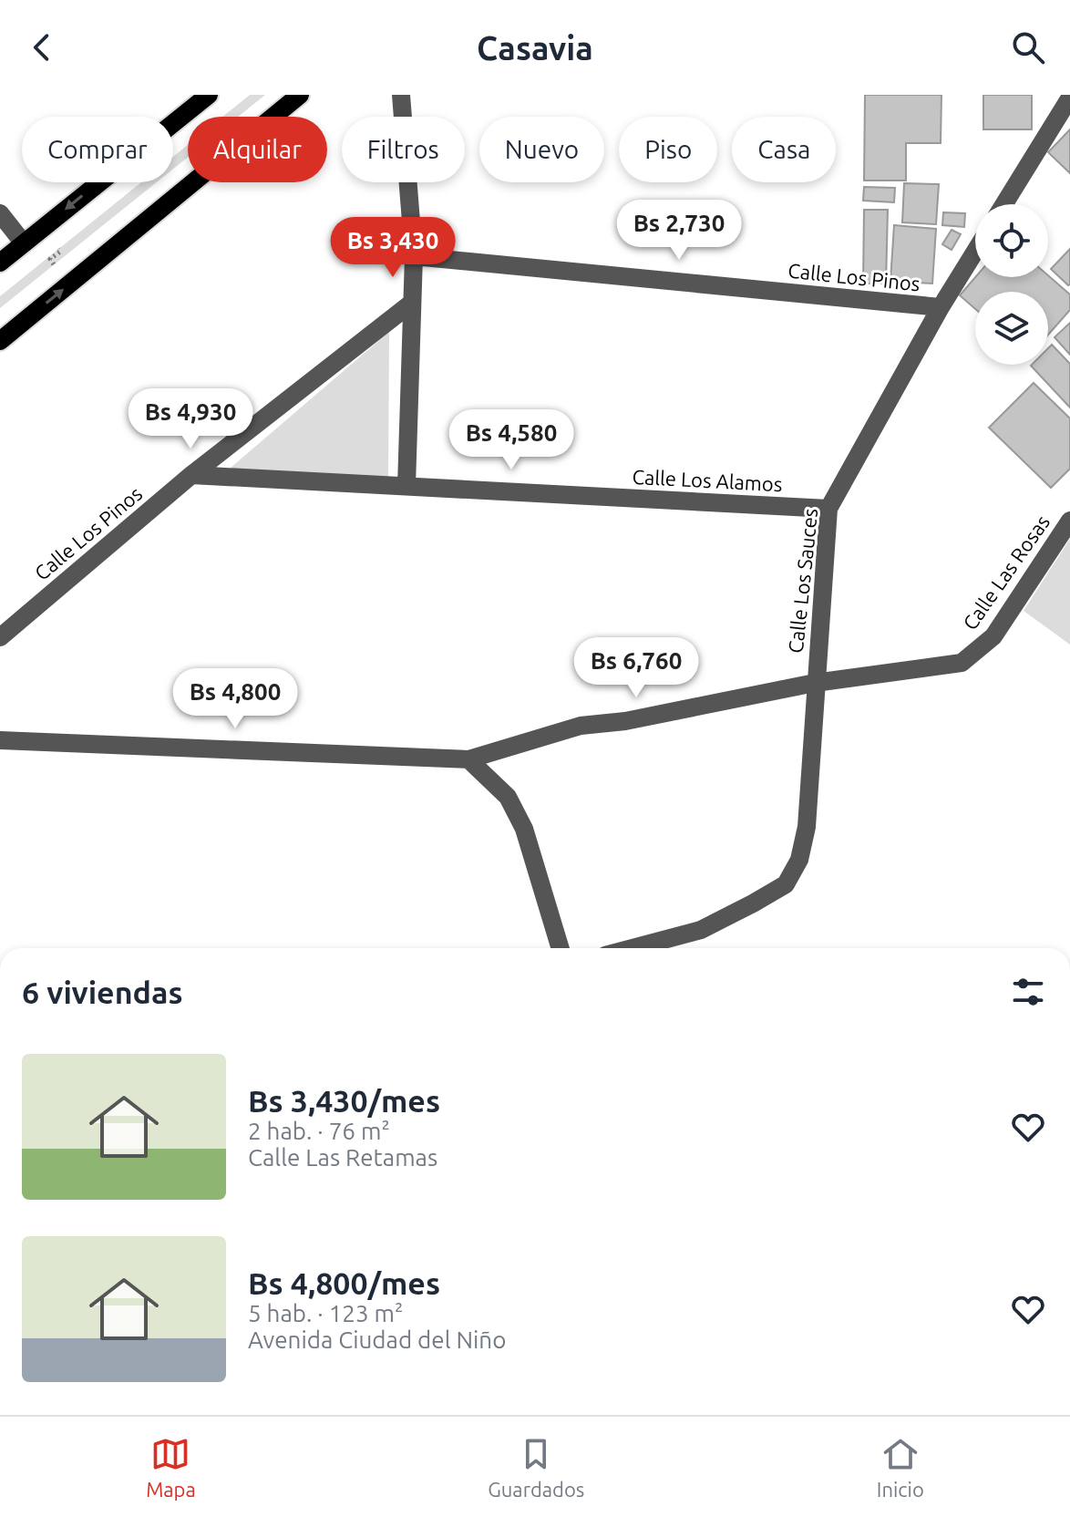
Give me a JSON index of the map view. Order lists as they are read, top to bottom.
{
  "streets": {
    "street": [
      "Calle Los Pinos",
      "Calle Los Alamos",
      "Calle Las Rosas",
      "Calle Los Sauces"
    ]
  },
  "crossings": [
    ["Calle Los Pinos", "Calle Los Alamos"],
    ["Calle Los Pinos", "Calle Los Sauces"],
    ["Calle Los Alamos", "Calle Los Sauces"],
    ["Calle Las Rosas", "Calle Los Sauces"]
  ],
  "page": {
    "header": "Casavia",
    "chip": [
      "Comprar",
      "Alquilar",
      "Filtros",
      "Nuevo",
      "Piso",
      "Casa"
    ],
    "price": [
      "Bs 2,730",
      "Bs 3,430",
      "Bs 4,930",
      "Bs 4,580",
      "Bs 6,760",
      "Bs 4,800"
    ],
    "heading": "6 viviendas",
    "list": [
      {
        "name": "Bs 3,430/mes",
        "note": "2 hab. · 76 m² · Calle Las Retamas"
      },
      {
        "name": "Bs 4,800/mes",
        "note": "5 hab. · 123 m² · Avenida Ciudad del Niño"
      }
    ],
    "tabs": ["Mapa", "Guardados", "Inicio"]
  }
}
